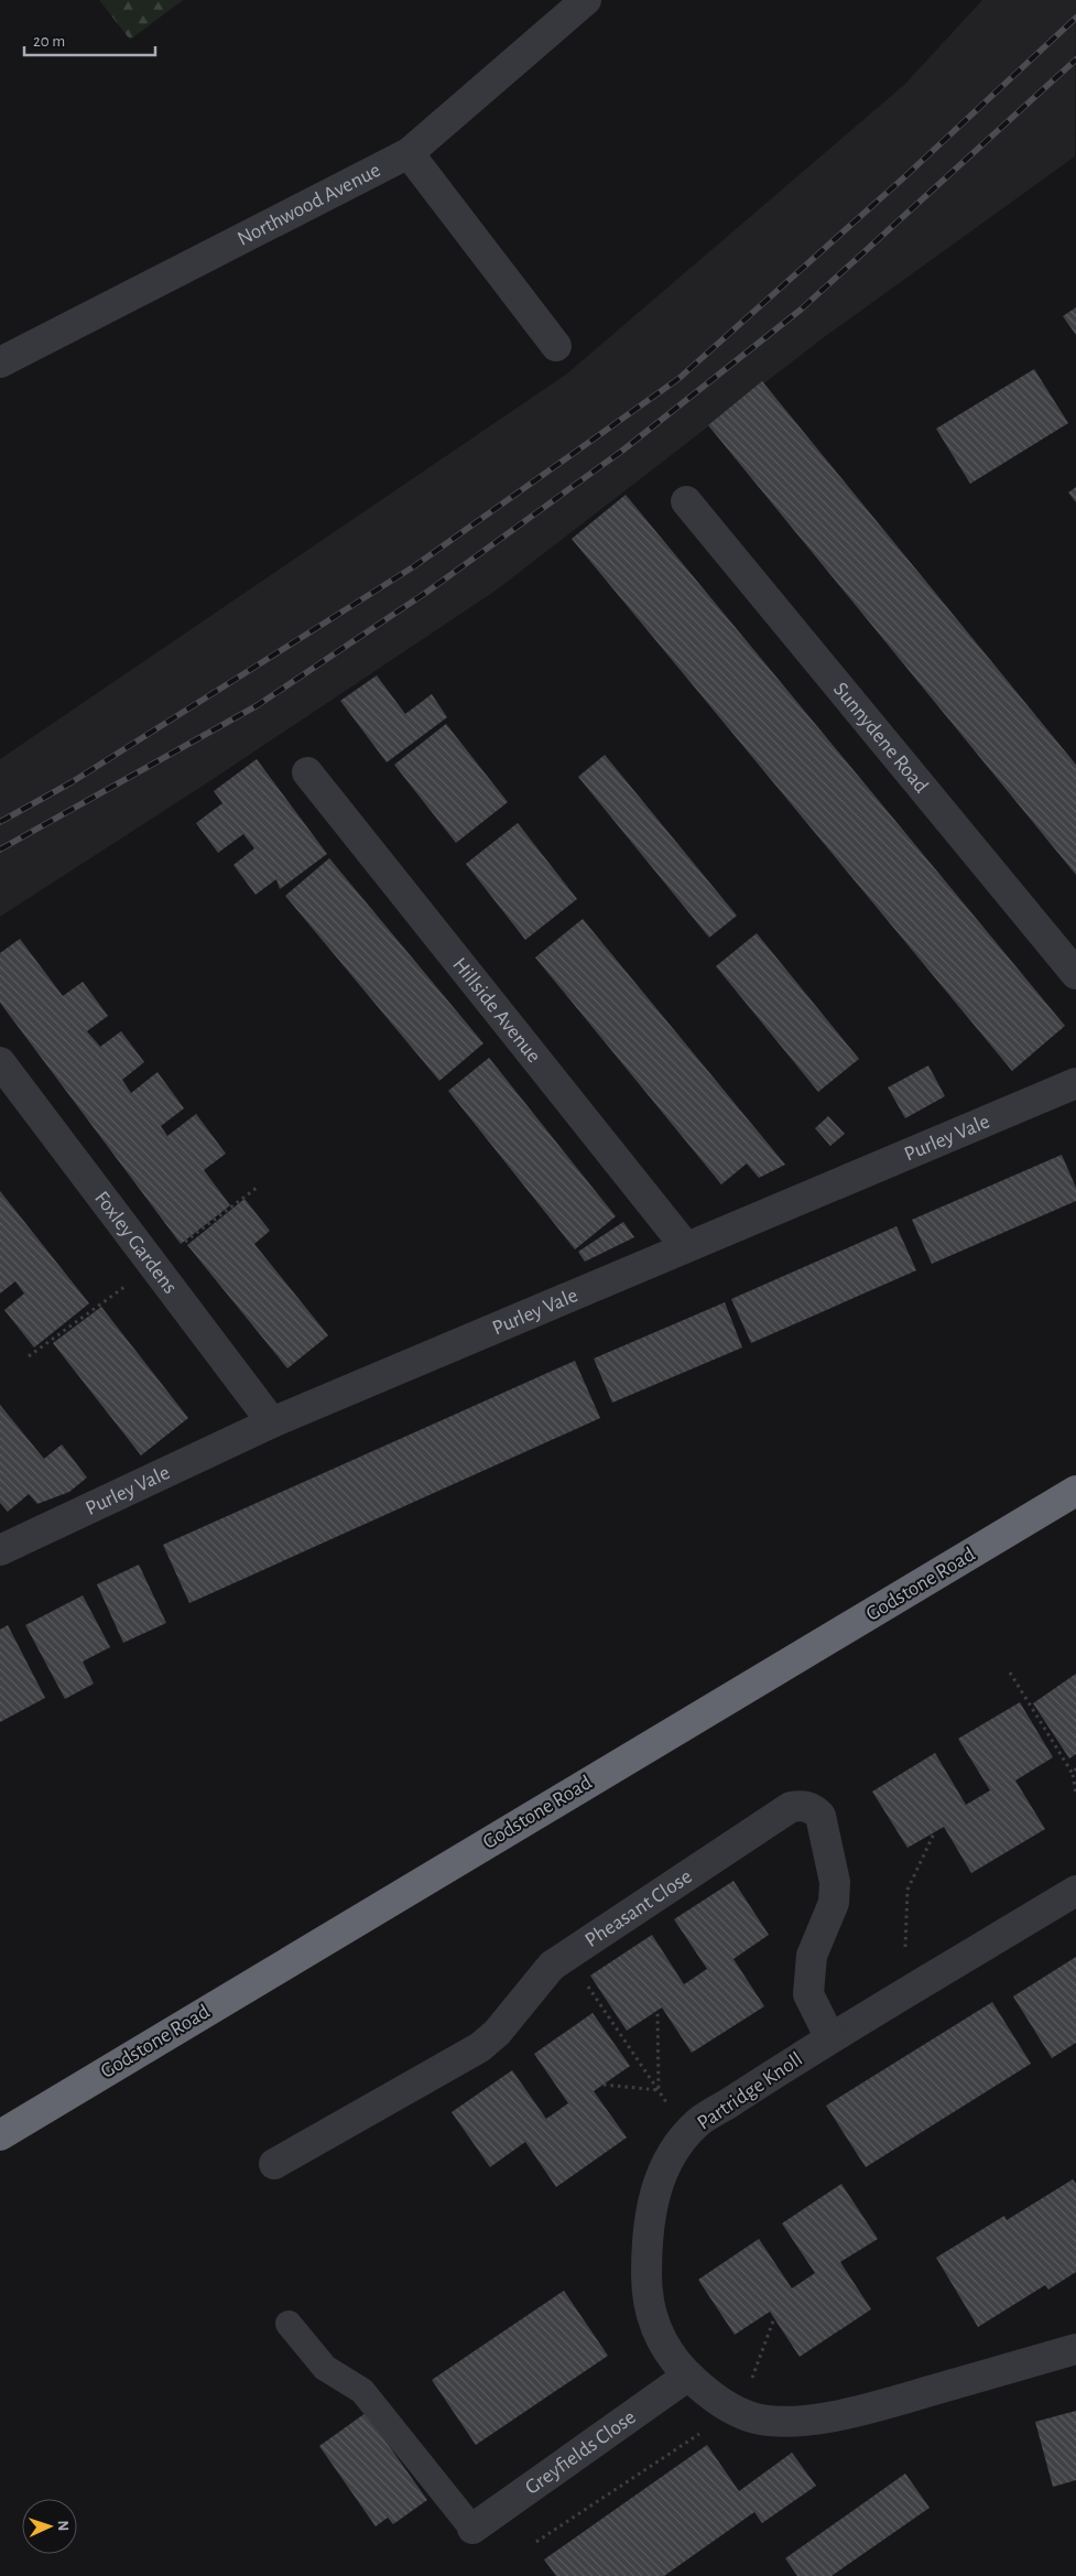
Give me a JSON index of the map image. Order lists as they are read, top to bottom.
{
  "streets": {
    "highway": ["Godstone Road"],
    "street": [
      "Northwood Avenue",
      "Sunnydene Road",
      "Hillside Avenue",
      "Purley Vale",
      "Foxley Gardens",
      "Pheasant Close",
      "Partridge Knoll",
      "Greyfields Close"
    ]
  },
  "crossings": [
    ["Hillside Avenue", "Purley Vale"],
    ["Purley Vale", "Foxley Gardens"],
    ["Pheasant Close", "Partridge Knoll"],
    ["Partridge Knoll", "Greyfields Close"]
  ],
  "scale_bar": "20 m",
  "north": "right"
}
